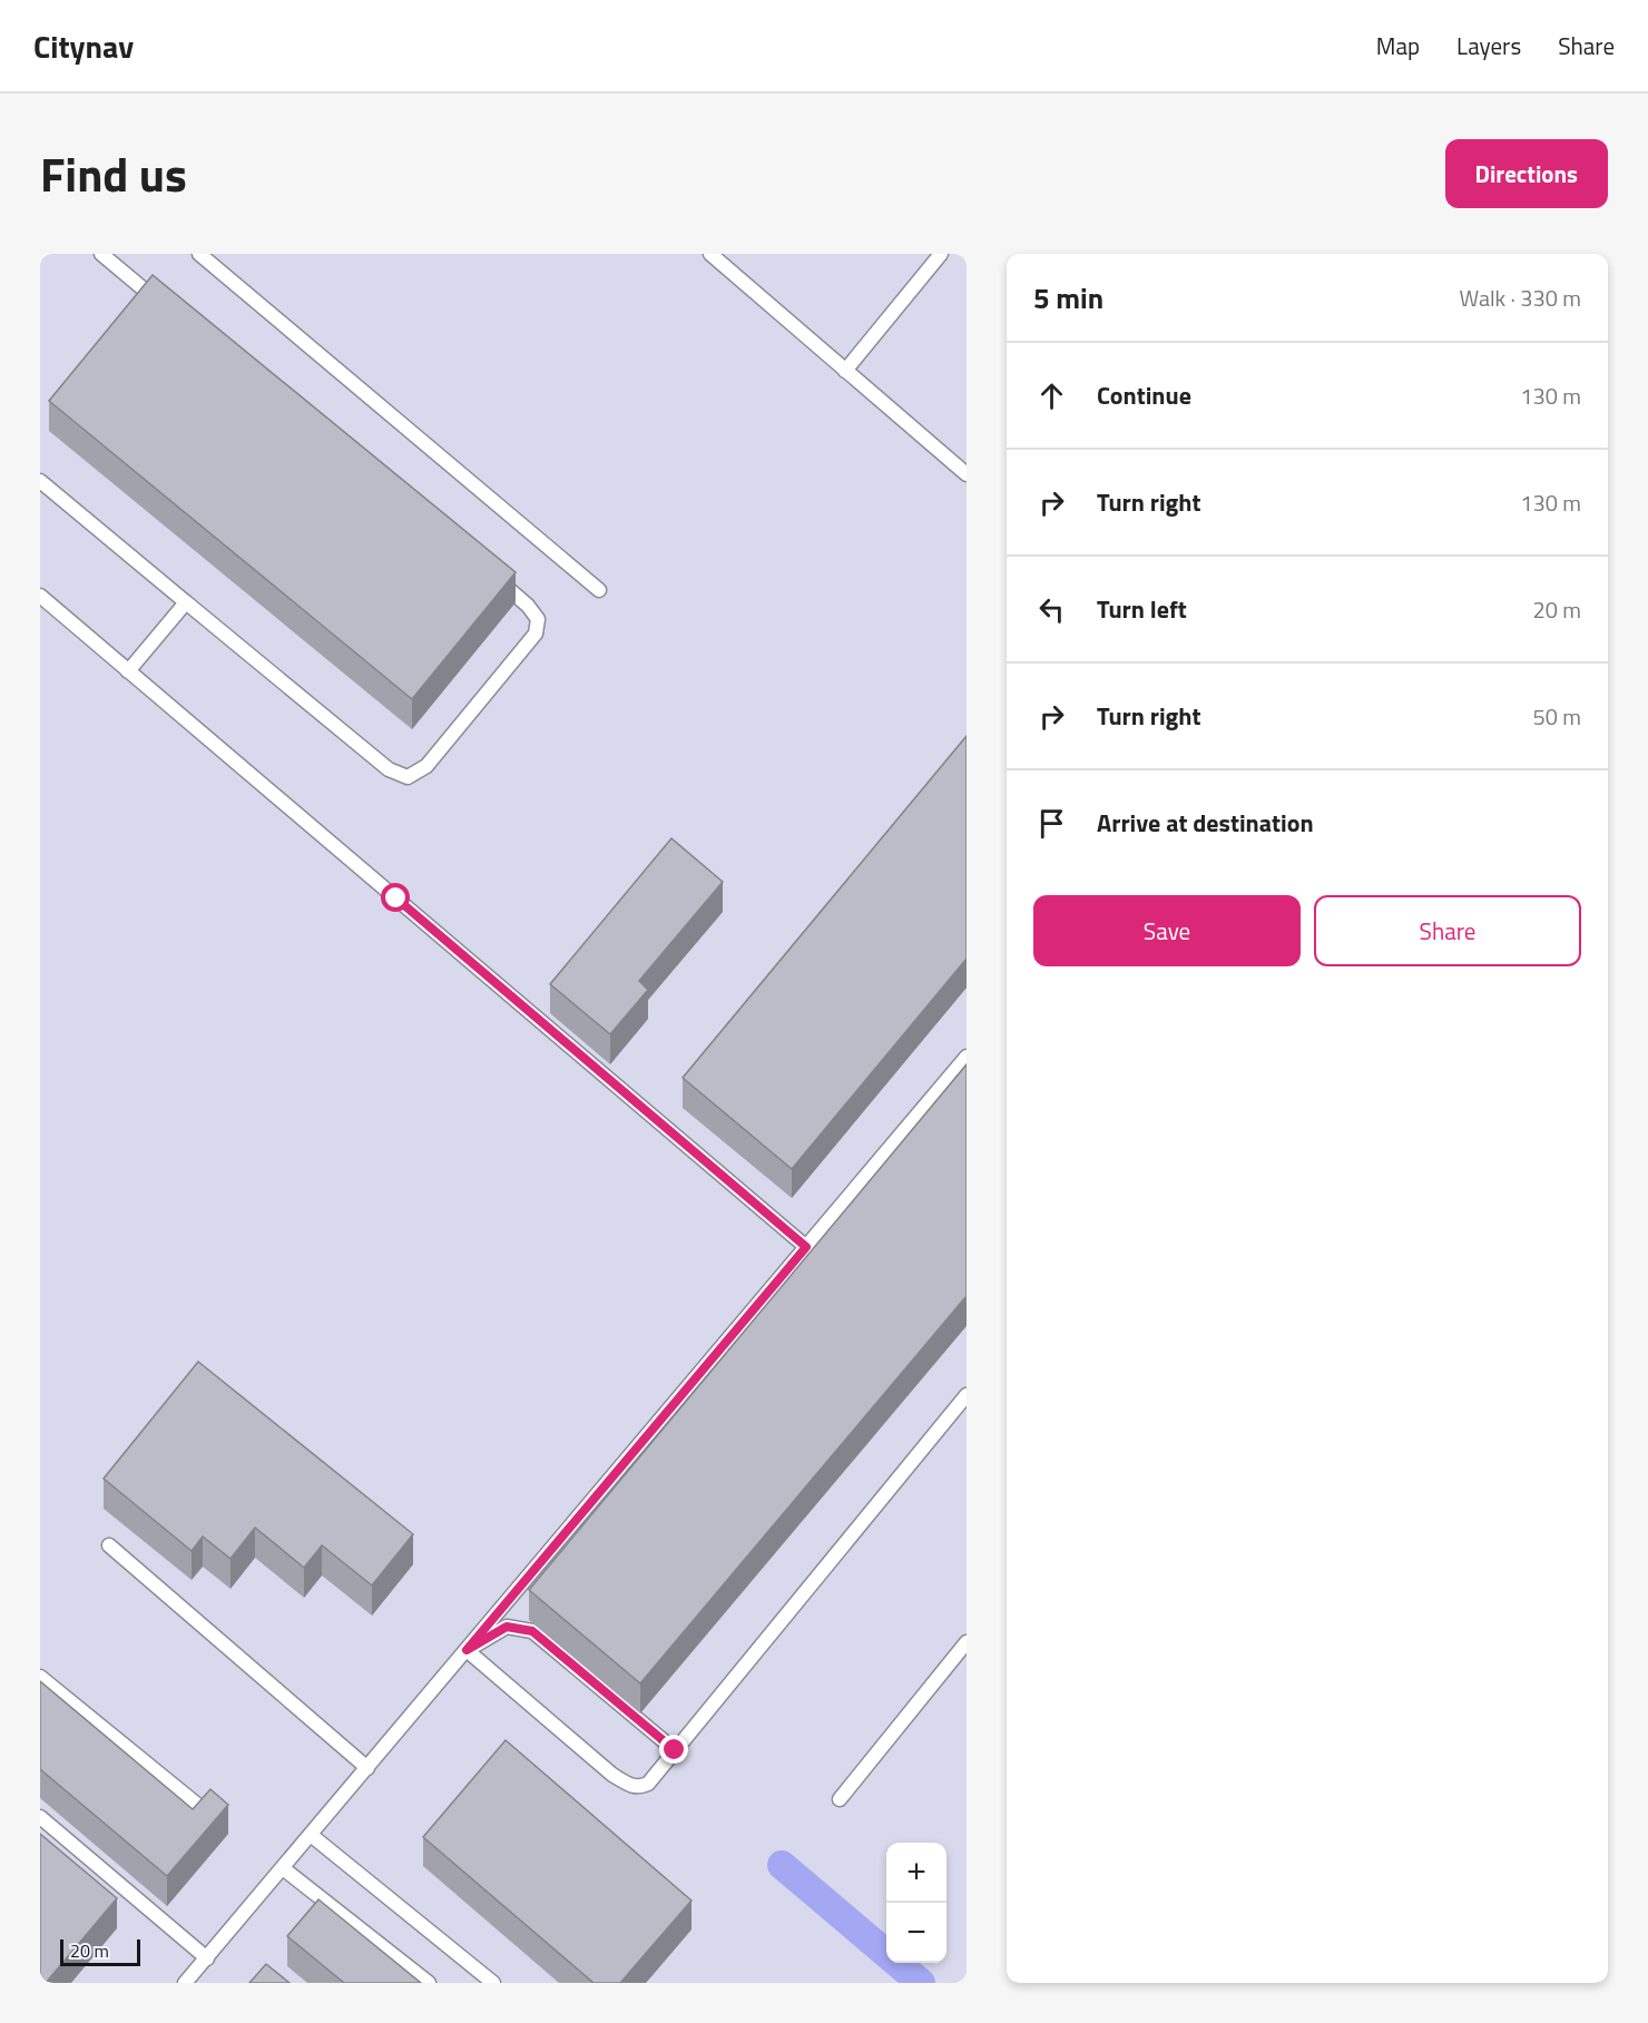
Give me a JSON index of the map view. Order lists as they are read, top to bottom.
{
  "scale_bar": "20 m",
  "page": {
    "header": "Citynav",
    "nav": ["Map", "Layers", "Share"],
    "title": "Find us",
    "buttons": [
      "Directions",
      ["Save", "Share"]
    ],
    "heading": ["5 min", "Walk · 330 m"],
    "list": [
      ["Continue", "130 m"],
      ["Turn right", "130 m"],
      ["Turn left", "20 m"],
      ["Turn right", "50 m"],
      "Arrive at destination"
    ],
    "map_buttons": ["+", "−"],
    "scale": "20 m"
  }
}
